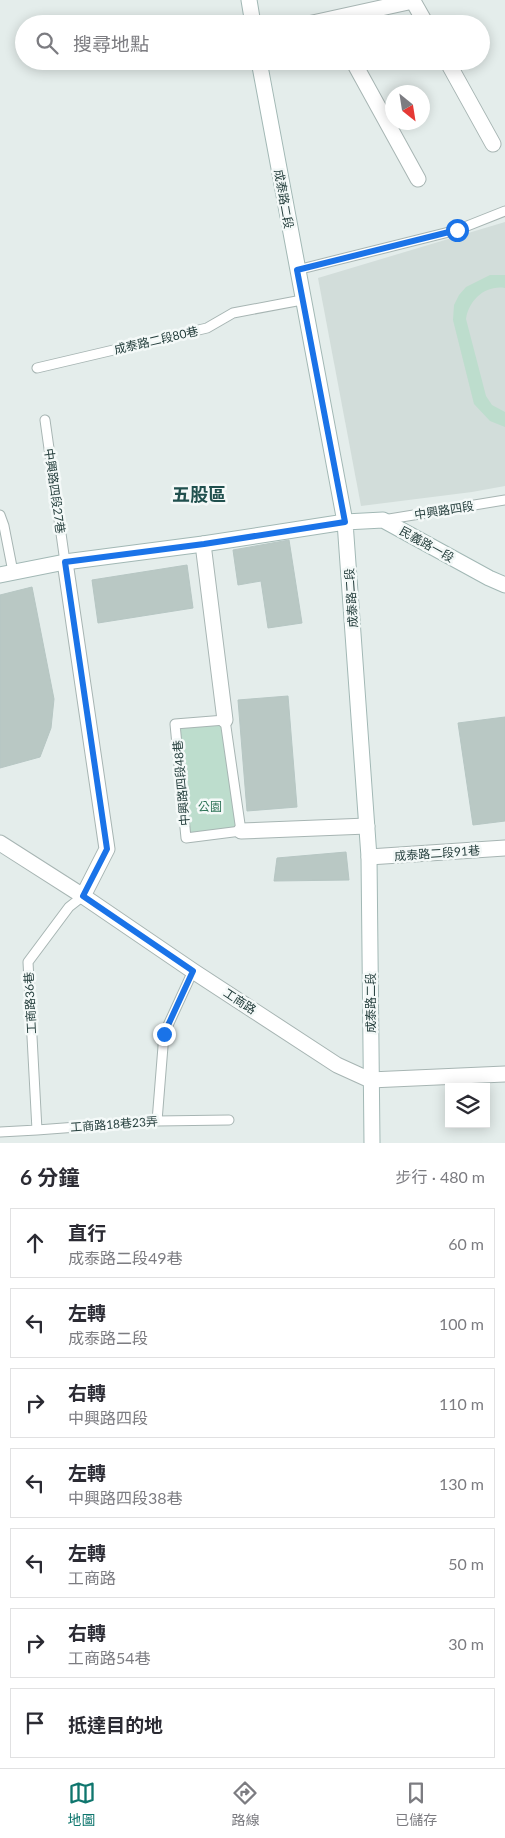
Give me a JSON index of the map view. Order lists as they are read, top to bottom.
{
  "streets": {
    "street": [
      "成泰路二段",
      "民義路一段",
      "中興路四段48巷",
      "成泰路二段91巷",
      "工商路"
    ],
    "lane": [
      "成泰路二段80巷",
      "中興路四段27巷",
      "中興路四段",
      "工商路36巷",
      "工商路18巷23弄"
    ]
  },
  "crossings": [
    ["成泰路二段", "成泰路二段80巷"],
    ["成泰路二段", "中興路四段48巷"],
    ["成泰路二段", "成泰路二段91巷"],
    ["成泰路二段", "工商路"],
    ["中興路四段", "民義路一段"],
    ["工商路", "工商路36巷"],
    ["工商路36巷", "工商路18巷23弄"]
  ],
  "districts": ["五股區"],
  "parks": ["公園"],
  "north": "bottom right",
  "page": {
    "search": "搜尋地點",
    "heading": ["6 分鐘", "步行 · 480 m"],
    "list": [
      ["直行", "成泰路二段49巷", "60 m"],
      ["左轉", "成泰路二段", "100 m"],
      ["右轉", "中興路四段", "110 m"],
      ["左轉", "中興路四段38巷", "130 m"],
      ["左轉", "工商路", "50 m"],
      ["右轉", "工商路54巷", "30 m"],
      "抵達目的地"
    ],
    "nav": ["地圖", "路線", "已儲存"]
  }
}
